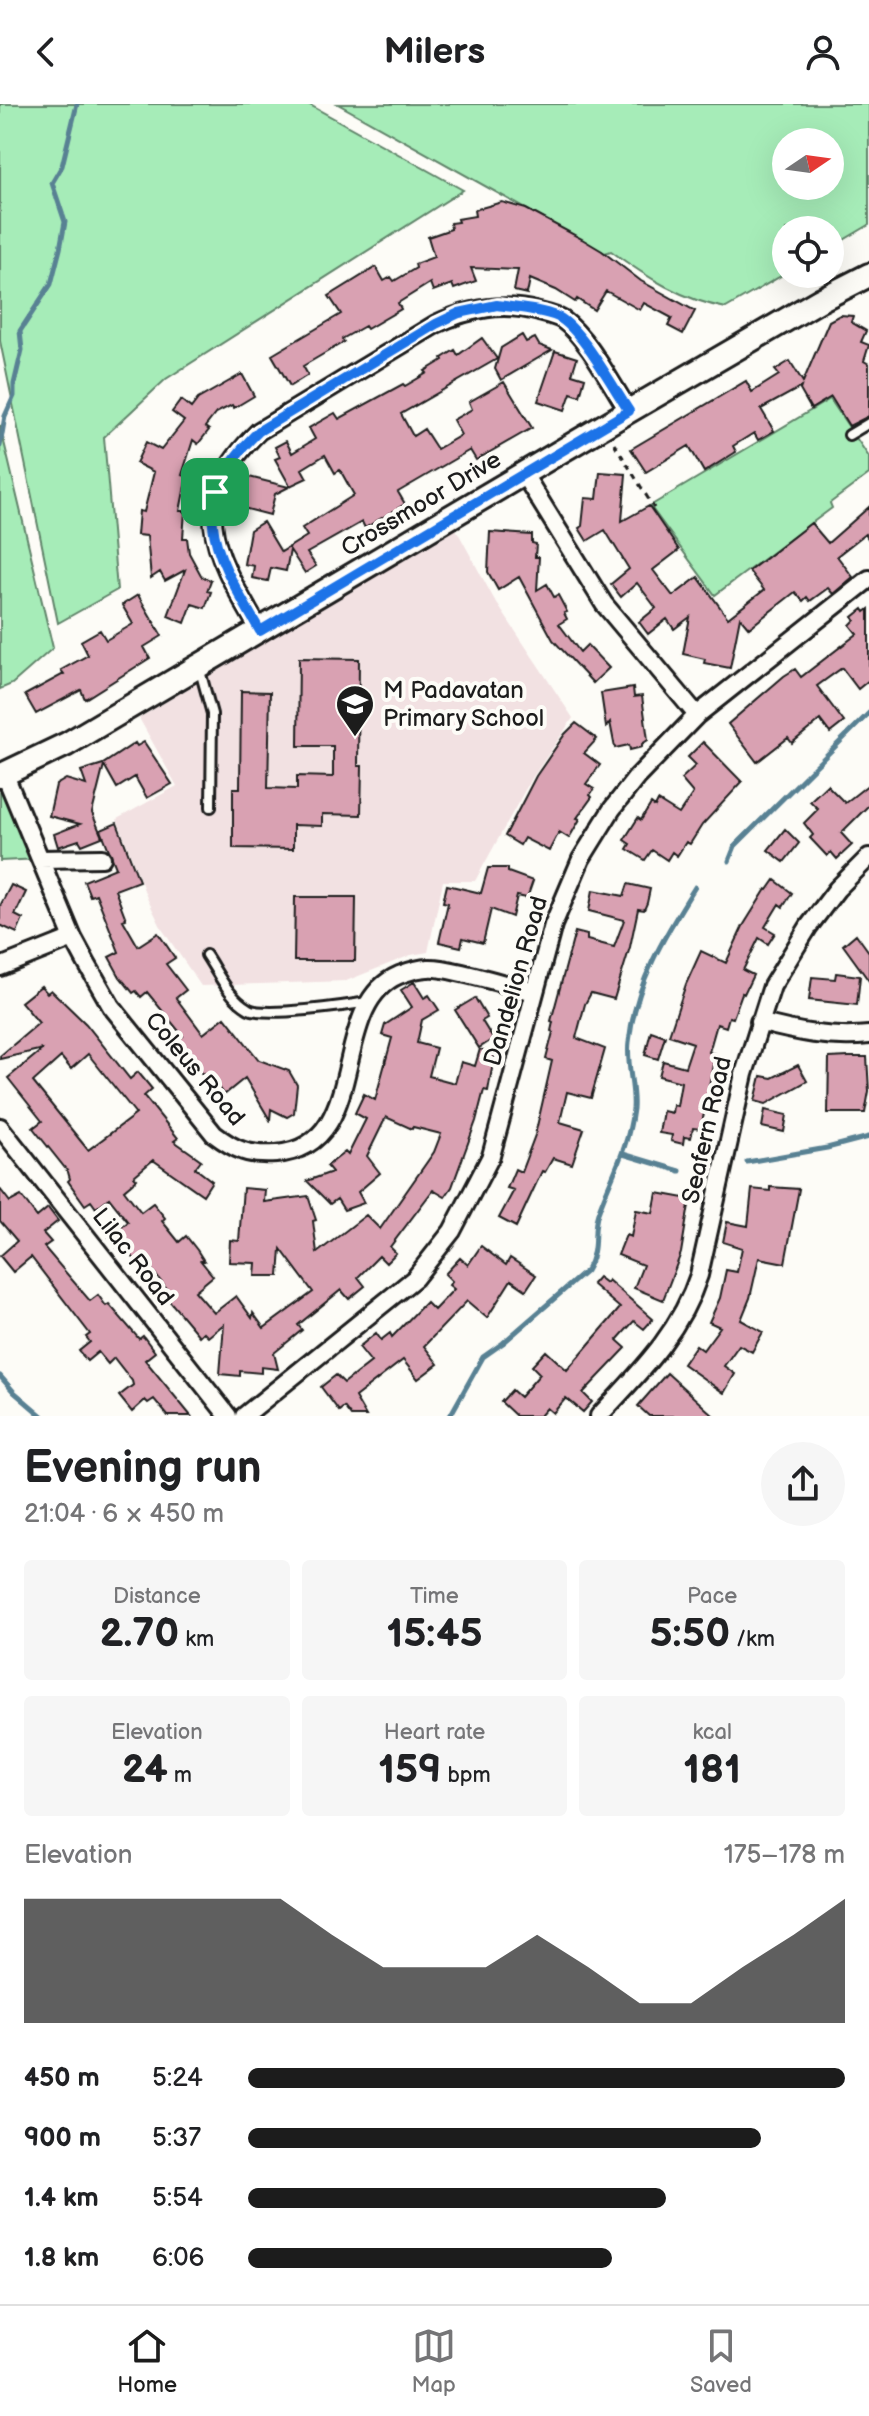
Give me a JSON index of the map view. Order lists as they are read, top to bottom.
{
  "streets": {
    "street": [
      "Crossmoor Drive",
      "Dandelion Road",
      "Coleus Road",
      "Seafern Road",
      "Lilac Road"
    ]
  },
  "crossings": [
    ["Crossmoor Drive", "Coleus Road"],
    ["Dandelion Road", "Coleus Road"]
  ],
  "places": {
    "school or university": ["M Padavatan Primary School"]
  },
  "north": "right",
  "page": {
    "header": "Milers",
    "heading": ["Evening run", "21:04 · 6 × 450 m"],
    "stats": [
      ["Distance", "2.70 km"],
      ["Time", "15:45"],
      ["Pace", "5:50 /km"],
      ["Elevation", "24 m"],
      ["Heart rate", "159 bpm"],
      ["kcal", "181"]
    ],
    "chart": ["Elevation", "175–178 m"],
    "list": [
      {
        "name": "450 m",
        "note": "5:24"
      },
      {
        "name": "900 m",
        "note": "5:37"
      },
      {
        "name": "1.4 km",
        "note": "5:54"
      },
      {
        "name": "1.8 km",
        "note": "6:06"
      }
    ],
    "tabs": ["Home", "Map", "Saved"]
  }
}
